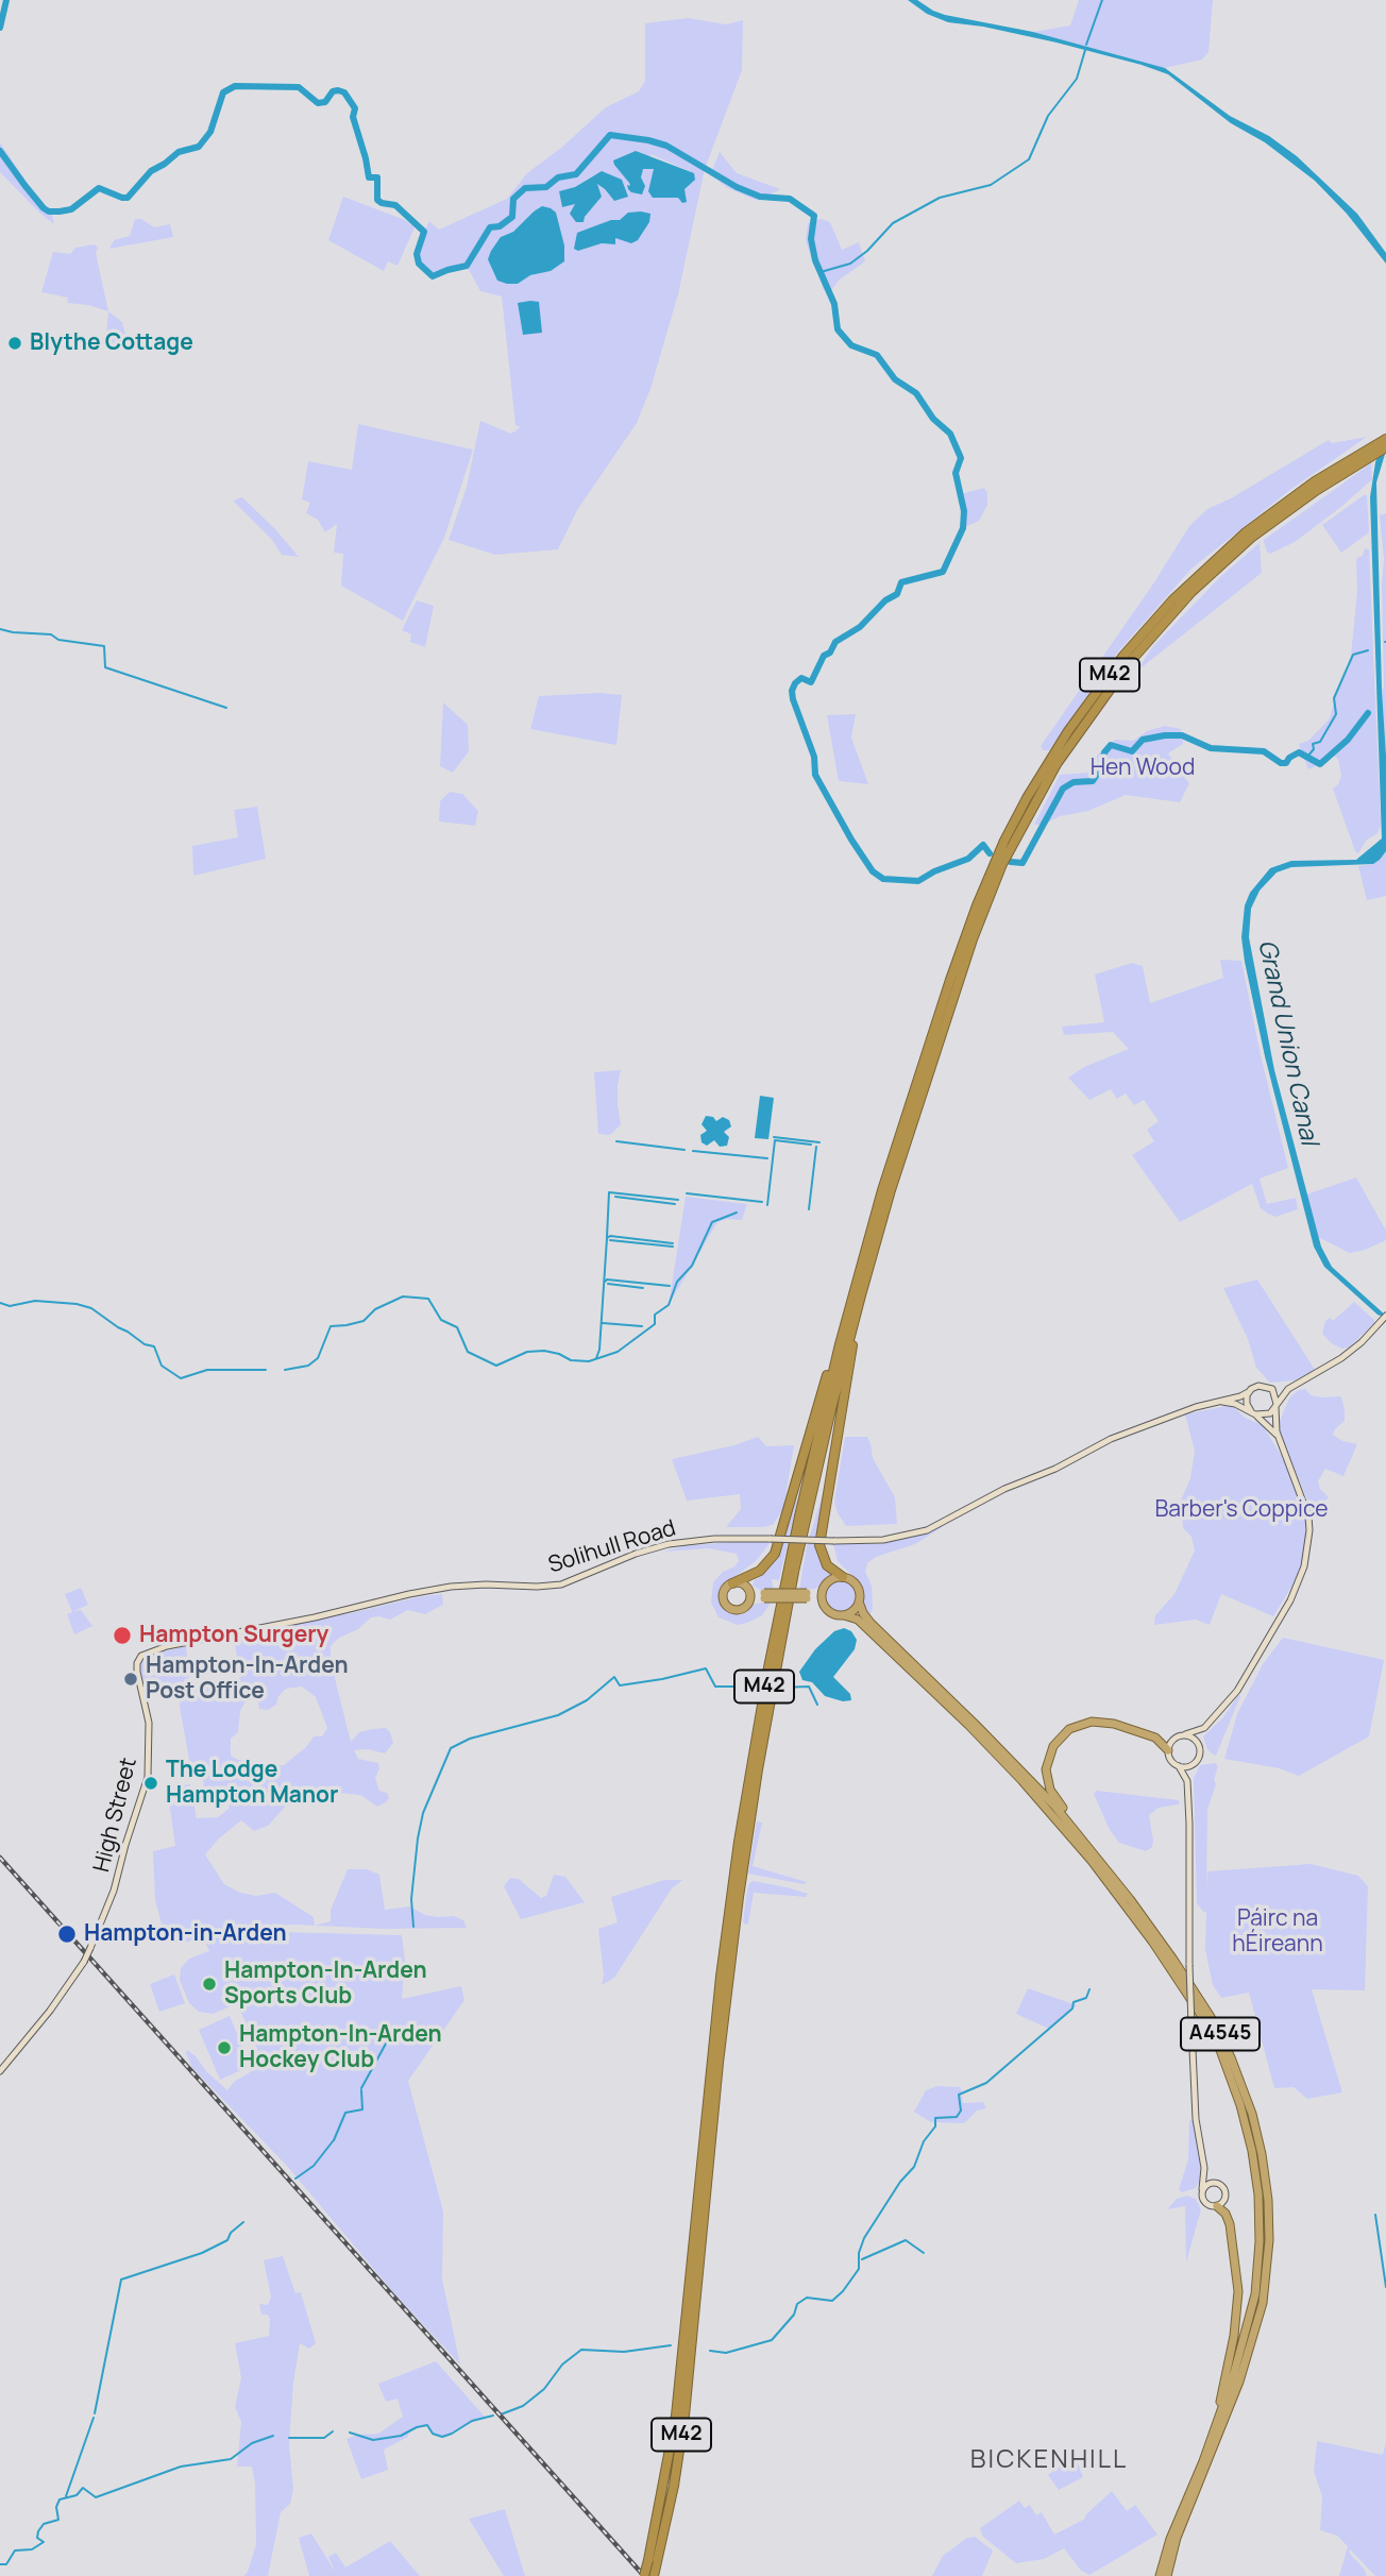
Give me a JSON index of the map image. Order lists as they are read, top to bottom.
{
  "streets": {
    "highway": ["M42", "A4545"],
    "main road": ["Solihull Road", "High Street"]
  },
  "crossings": [
    ["M42", "A4545"],
    ["Solihull Road", "High Street"]
  ],
  "districts": ["BICKENHILL"],
  "water": ["Grand Union Canal"],
  "parks": ["Hen Wood", "Barber's Coppice", "Páirc na hÉireann"],
  "places": [
    "Blythe Cottage",
    "Hampton Surgery",
    "Hampton-In-Arden Post Office",
    "The Lodge Hampton Manor",
    "Hampton-in-Arden",
    "Hampton-In-Arden Sports Club",
    "Hampton-In-Arden Hockey Club"
  ]
}
